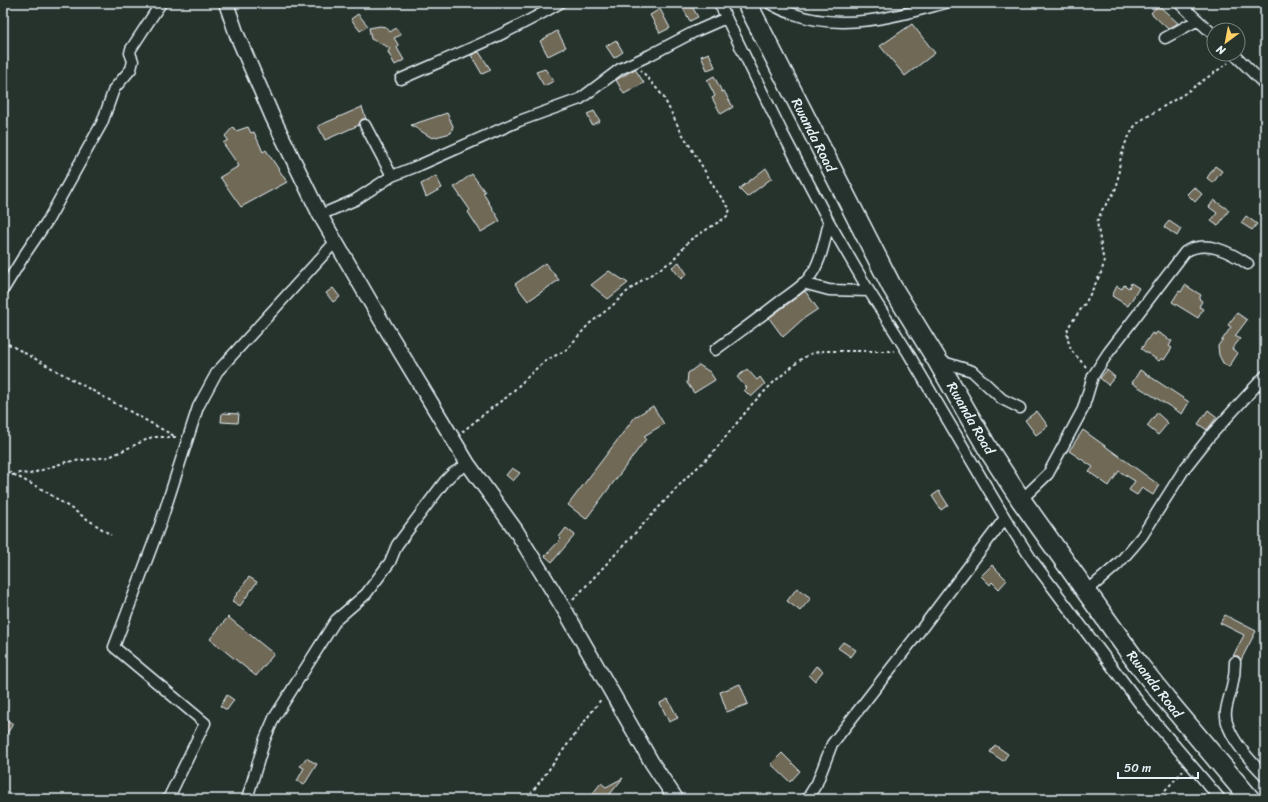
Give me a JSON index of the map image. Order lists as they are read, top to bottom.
{
  "streets": {
    "highway": ["Rwanda Road"]
  },
  "scale_bar": "50 m",
  "north": "bottom left"
}
